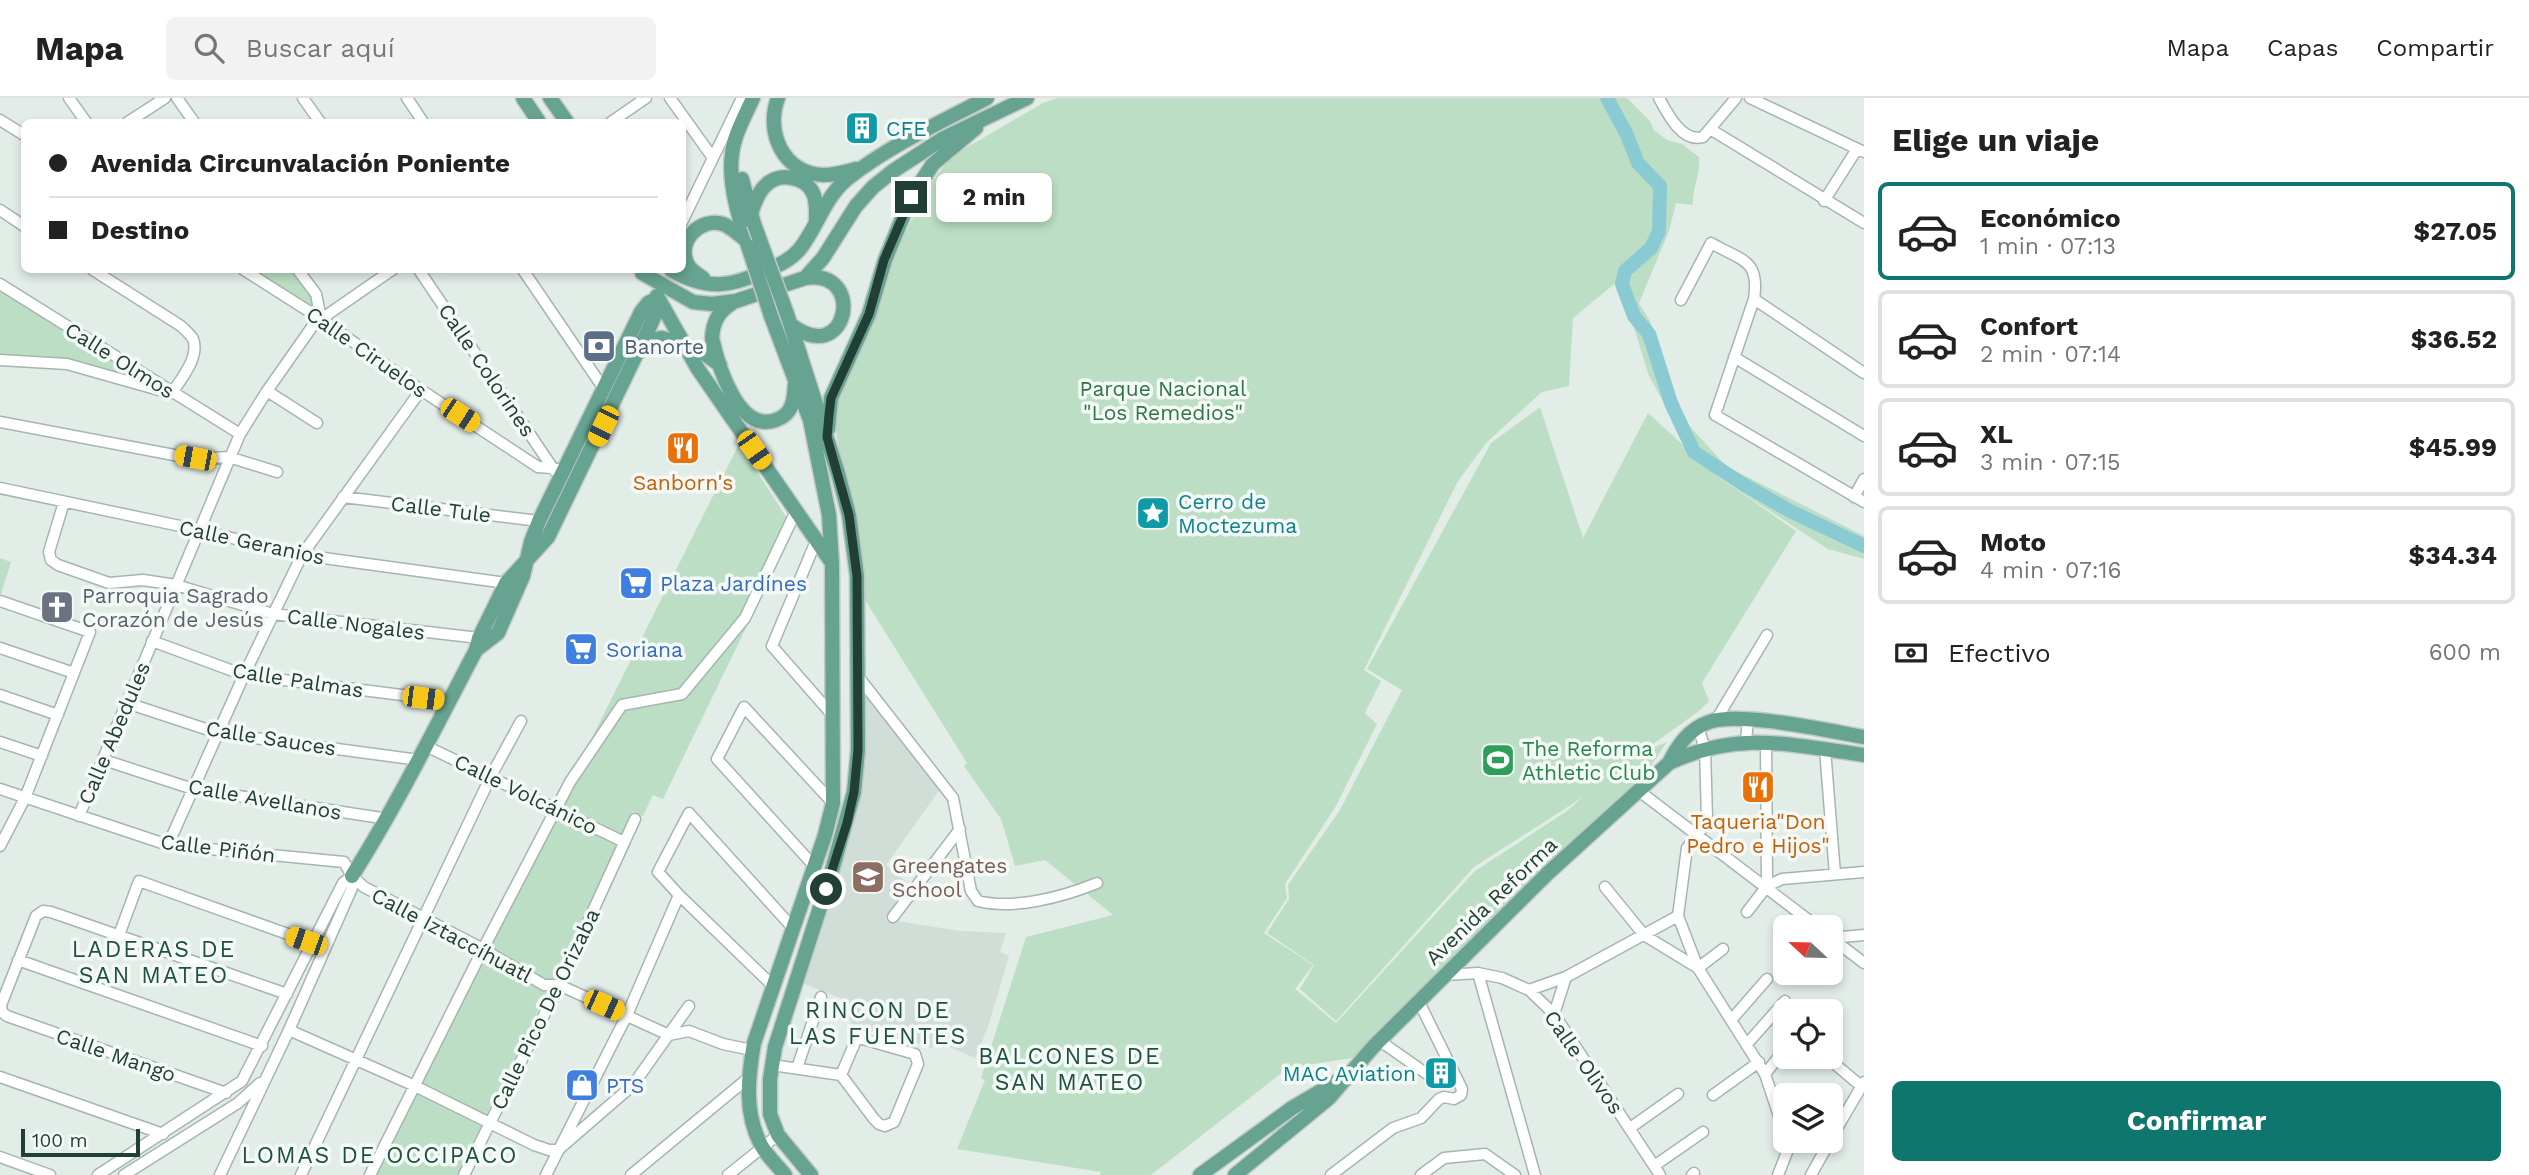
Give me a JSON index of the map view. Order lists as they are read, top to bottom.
{
  "streets": {
    "main road": ["Avenida Reforma"],
    "street": [
      "Calle Ciruelos",
      "Calle Olmos",
      "Calle Colorines",
      "Calle Tule",
      "Calle Geranios",
      "Calle Nogales",
      "Calle Palmas",
      "Calle Abedules",
      "Calle Sauces",
      "Calle Volcánico",
      "Calle Avellanos",
      "Calle Piñón",
      "Calle Iztaccíhuatl",
      "Calle Pico De Orizaba",
      "Calle Mango",
      "Calle Olivos"
    ]
  },
  "crossings": [
    ["Calle Ciruelos", "Calle Colorines"],
    ["Calle Ciruelos", "Calle Abedules"],
    ["Calle Olmos", "Calle Abedules"],
    ["Calle Geranios", "Calle Nogales"],
    ["Calle Geranios", "Calle Abedules"],
    ["Calle Nogales", "Calle Abedules"],
    ["Calle Palmas", "Calle Abedules"],
    ["Calle Abedules", "Calle Sauces"],
    ["Calle Abedules", "Calle Avellanos"],
    ["Calle Abedules", "Calle Piñón"],
    ["Calle Sauces", "Calle Volcánico"],
    ["Calle Volcánico", "Calle Pico De Orizaba"],
    ["Calle Piñón", "Calle Iztaccíhuatl"],
    ["Avenida Reforma", "Calle Olivos"],
    ["Calle Iztaccíhuatl", "Calle Pico De Orizaba"]
  ],
  "districts": [
    "LADERAS DE SAN MATEO",
    "RINCON DE LAS FUENTES",
    "BALCONES DE SAN MATEO",
    "LOMAS DE OCCIPACO"
  ],
  "parks": ["Parque Nacional \"Los Remedios\""],
  "places": {
    "building": ["CFE", "MAC Aviation"],
    "bank": ["Banorte"],
    "restaurant": ["Sanborn's", "Taqueria\"Don Pedro e Hijos\""],
    "place": ["Cerro de Moctezuma"],
    "supermarket": ["Plaza Jardínes", "Soriana"],
    "church": ["Parroquia Sagrado Corazón de Jesús"],
    "sports": ["The Reforma Athletic Club"],
    "school or university": ["Greengates School"],
    "shop": ["PTS"]
  },
  "scale_bar": "100 m",
  "north": "left",
  "page": {
    "header": "Mapa",
    "search": "Buscar aquí",
    "nav": ["Mapa", "Capas", "Compartir"],
    "heading": "Elige un viaje",
    "banner": ["Avenida Circunvalación Poniente", "Destino"],
    "bubble": "2 min",
    "list": [
      {
        "name": "Económico",
        "note": "1 min · 07:13",
        "value": "$27.05"
      },
      {
        "name": "Confort",
        "note": "2 min · 07:14",
        "value": "$36.52"
      },
      {
        "name": "XL",
        "note": "3 min · 07:15",
        "value": "$45.99"
      },
      {
        "name": "Moto",
        "note": "4 min · 07:16",
        "value": "$34.34"
      }
    ],
    "pay": ["Efectivo", "600 m"],
    "buttons": "Confirmar",
    "scale": "100 m"
  }
}
